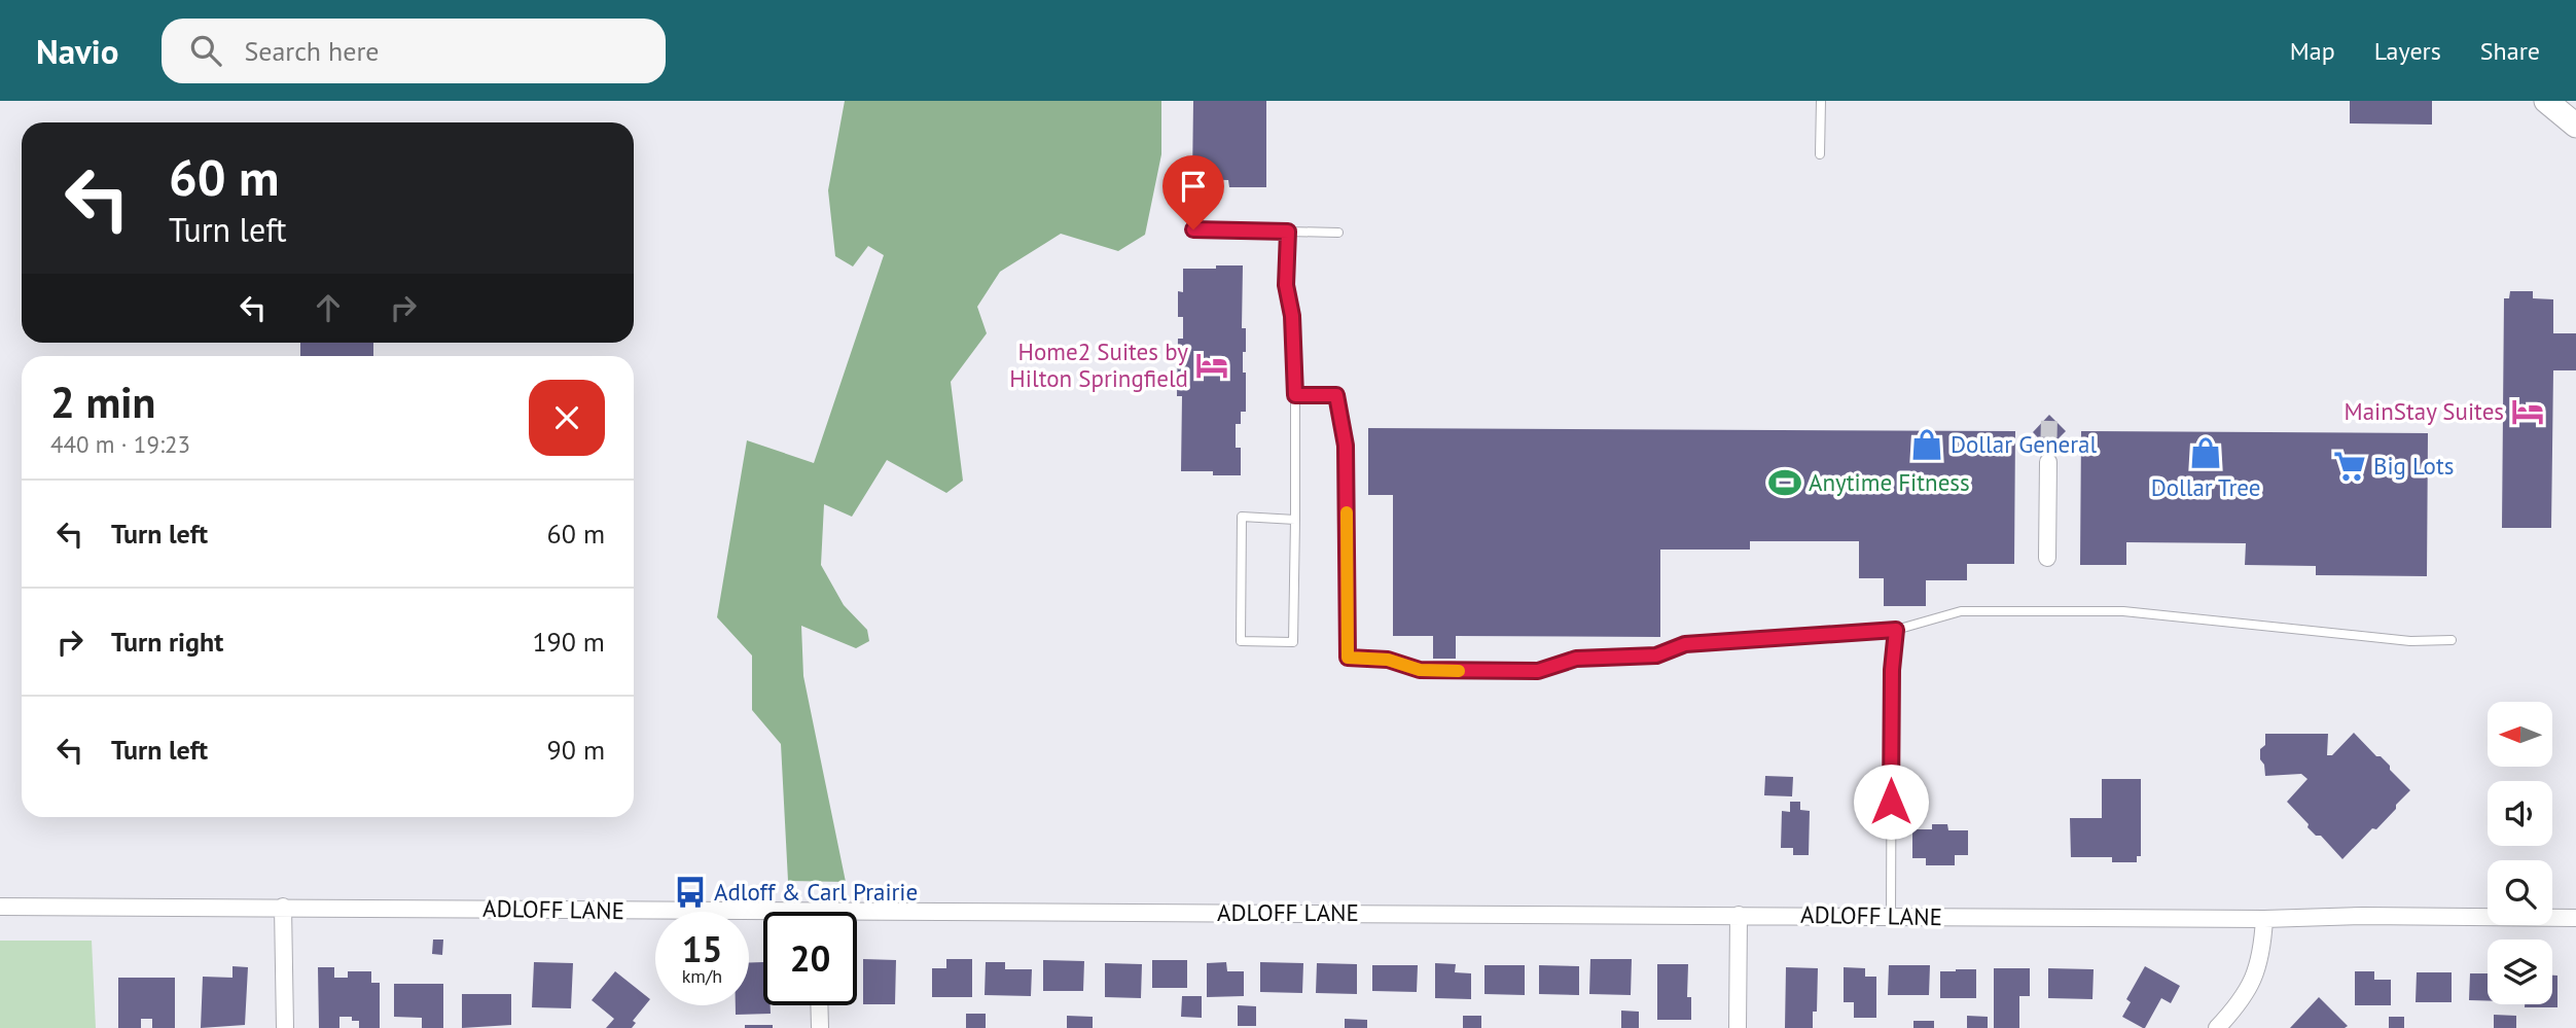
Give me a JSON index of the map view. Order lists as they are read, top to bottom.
{
  "streets": {
    "street": ["ADLOFF LANE"]
  },
  "places": {
    "hotel": ["Home2 Suites by Hilton Springfield", "MainStay Suites"],
    "shop": ["Dollar General", "Dollar Tree"],
    "supermarket": ["Big Lots"],
    "sports": ["Anytime Fitness"],
    "bus stop": ["Adloff & Carl Prairie"]
  },
  "north": "left",
  "page": {
    "header": "Navio",
    "search": "Search here",
    "nav": ["Map", "Layers", "Share"],
    "turn": ["60 m", "Turn left"],
    "heading": ["2 min", "440 m · 19:23"],
    "list": [
      {
        "name": "Turn left",
        "value": "60 m"
      },
      {
        "name": "Turn right",
        "value": "190 m"
      },
      {
        "name": "Turn left",
        "value": "90 m"
      }
    ],
    "speed": "15 km/h",
    "limit": "20"
  }
}
